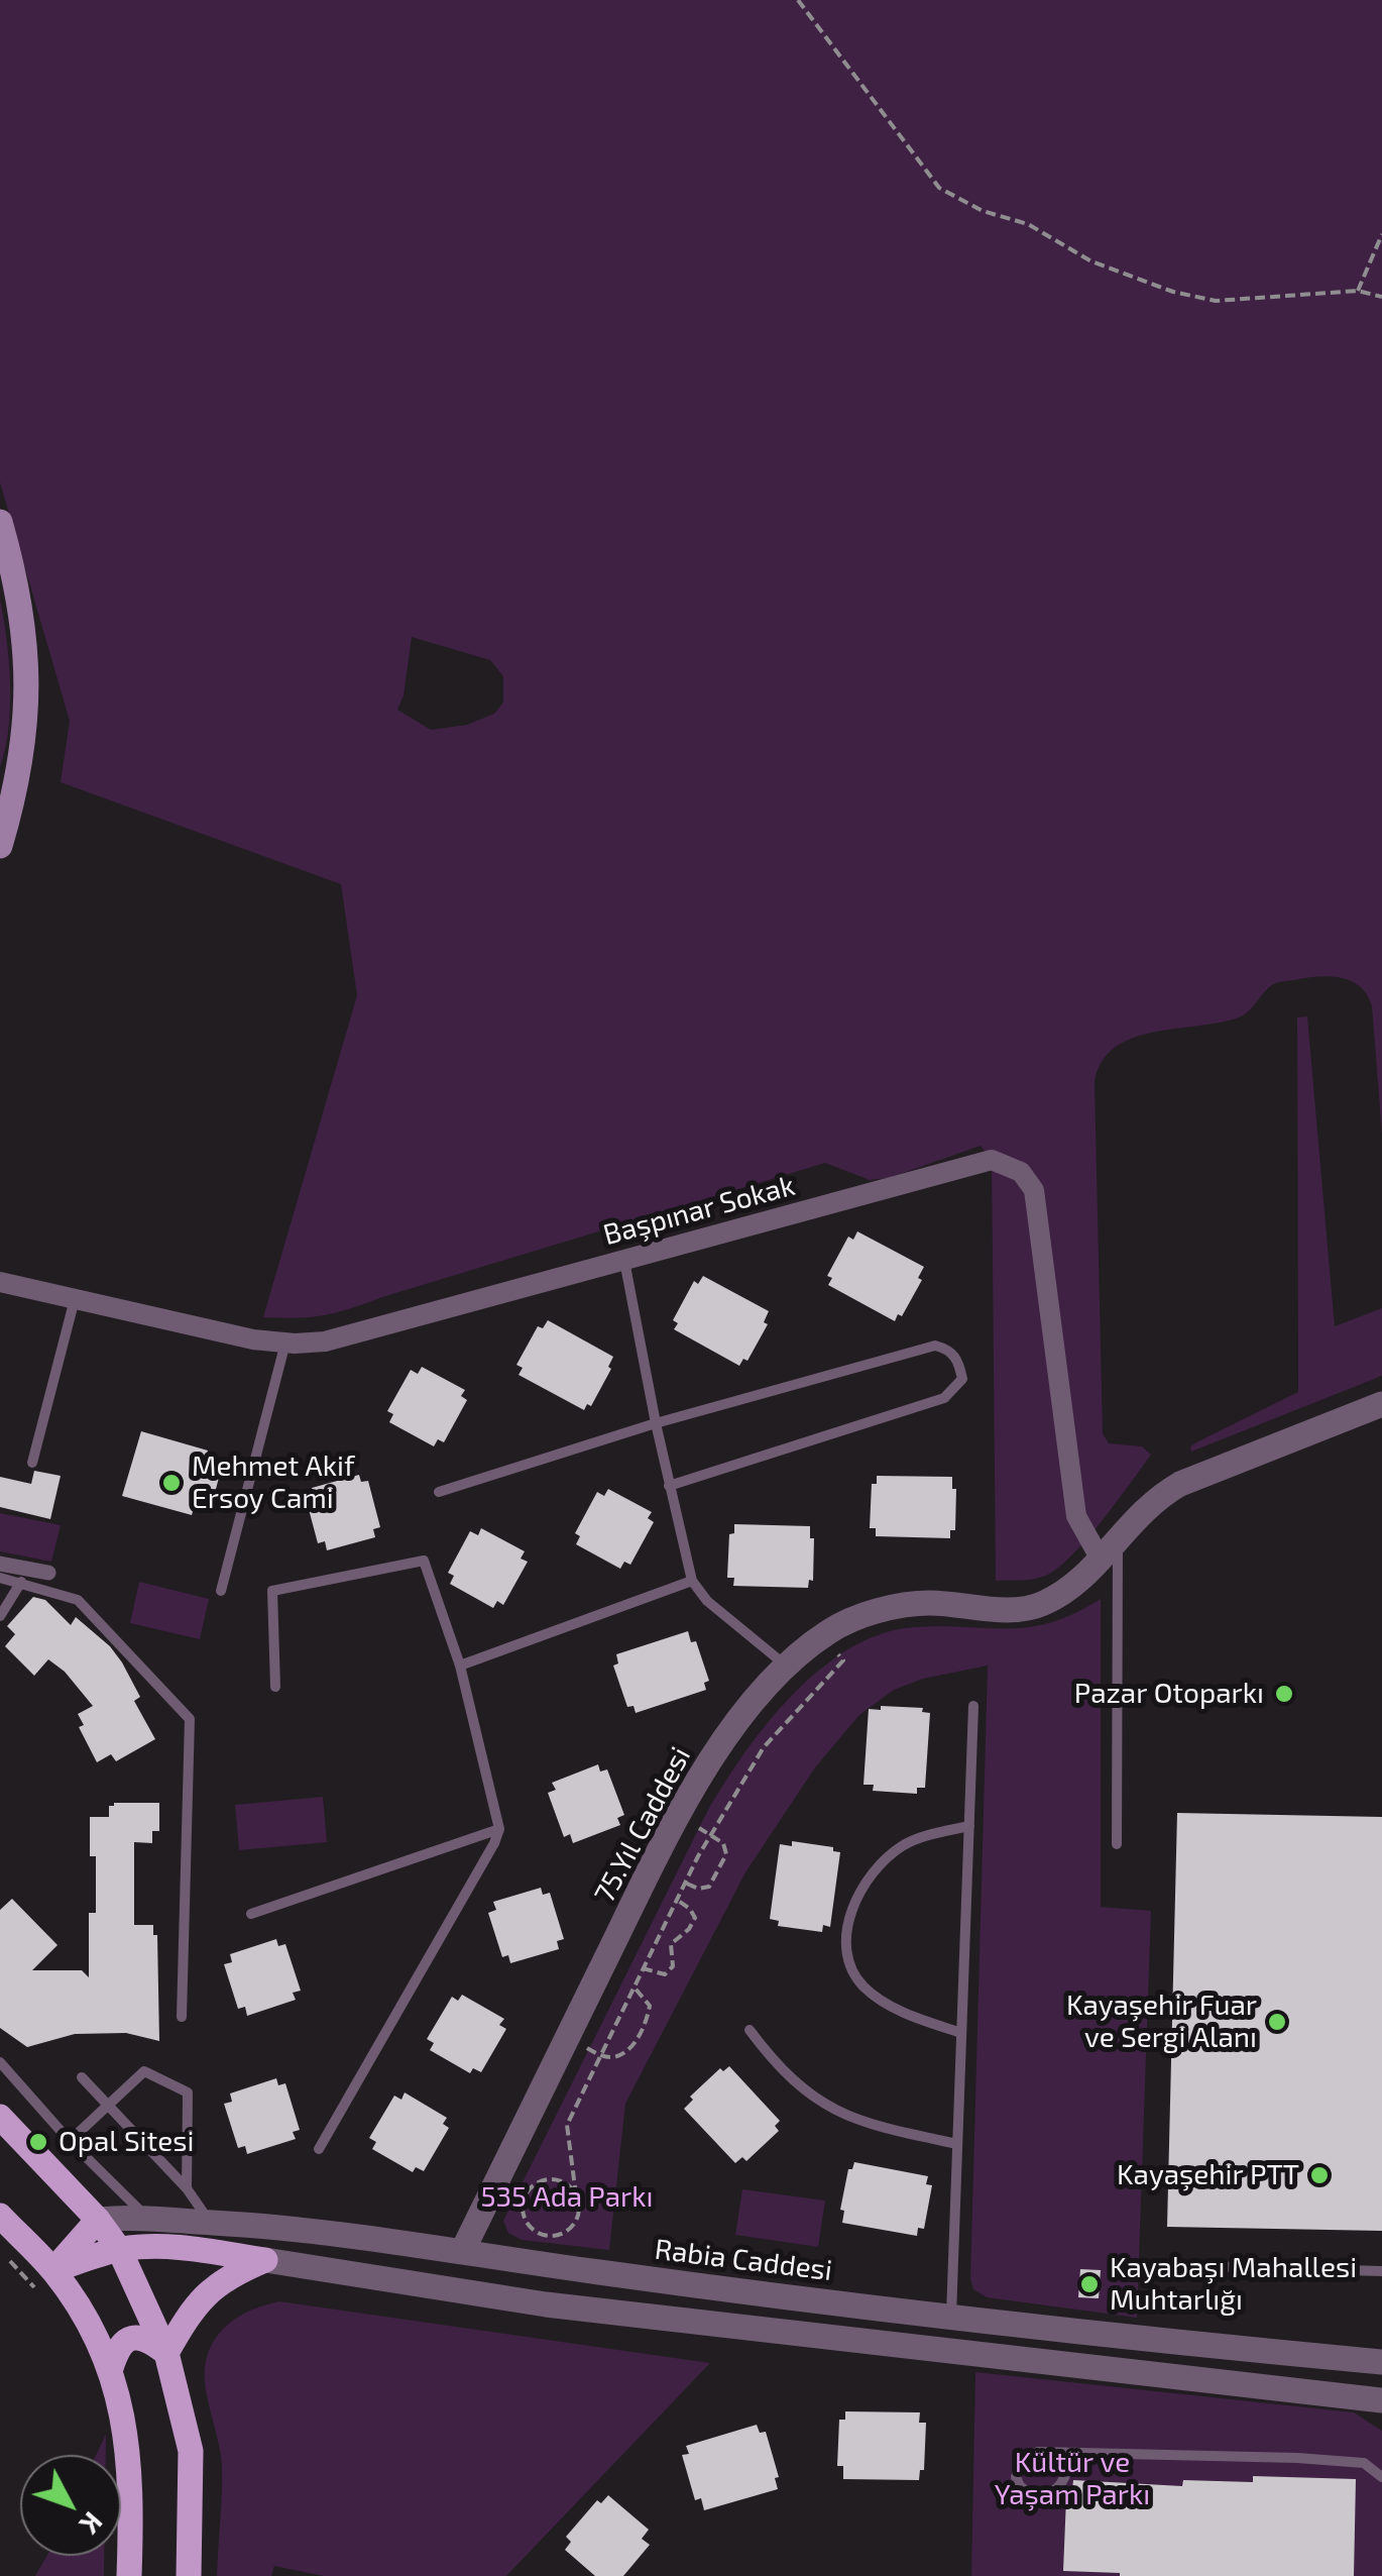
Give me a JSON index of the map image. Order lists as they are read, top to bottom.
{
  "streets": {
    "street": ["Başpınar Sokak", "75.Yıl Caddesi", "Rabia Caddesi"]
  },
  "crossings": [
    ["Başpınar Sokak", "75.Yıl Caddesi"],
    ["75.Yıl Caddesi", "Rabia Caddesi"]
  ],
  "parks": ["535 Ada Parkı", "Kültür ve Yaşam Parkı"],
  "places": [
    "Mehmet Akif Ersoy Cami",
    "Pazar Otoparkı",
    "Kayaşehir Fuar ve Sergi Alanı",
    "Opal Sitesi",
    "Kayaşehir PTT",
    "Kayabaşı Mahallesi Muhtarlığı"
  ],
  "north": "bottom right"
}
